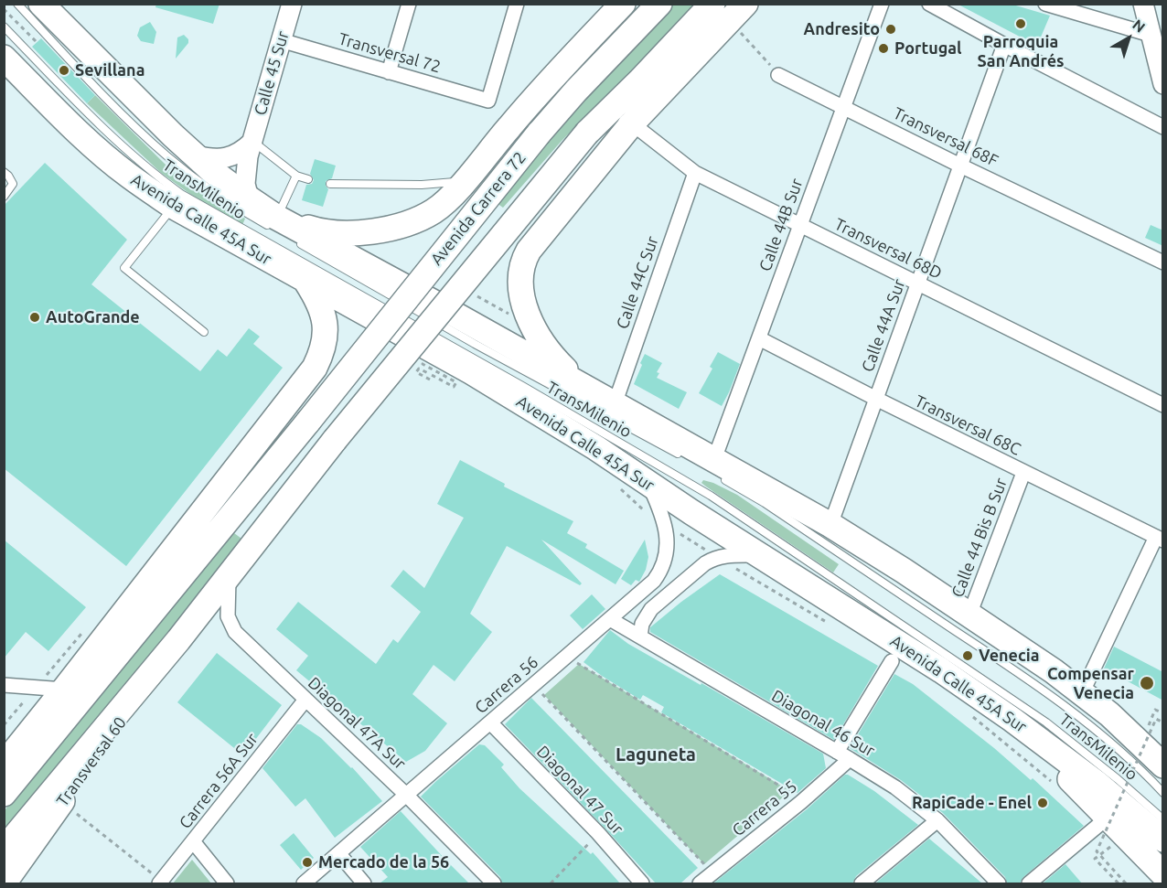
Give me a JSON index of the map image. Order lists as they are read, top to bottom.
{
  "streets": {
    "highway": ["Avenida Carrera 72", "Avenida Calle 45A Sur", "Transversal 60"],
    "street": [
      "Transversal 72",
      "Calle 45 Sur",
      "Transversal 68F",
      "Calle 44B Sur",
      "Transversal 68D",
      "Calle 44C Sur",
      "Calle 44A Sur",
      "Transversal 68C",
      "Calle 44 Bis B Sur",
      "Carrera 56",
      "Diagonal 47A Sur",
      "Diagonal 46 Sur",
      "Carrera 56A Sur",
      "Diagonal 47 Sur",
      "Carrera 55"
    ],
    "lane": ["TransMilenio"]
  },
  "crossings": [
    ["Transversal 72", "Calle 45 Sur"],
    ["Transversal 68F", "Calle 44B Sur"],
    ["Transversal 68F", "Calle 44A Sur"],
    ["TransMilenio", "Calle 44B Sur"],
    ["Avenida Calle 45A Sur", "Carrera 56"],
    ["Calle 44B Sur", "Transversal 68D"],
    ["Calle 44B Sur", "Transversal 68C"],
    ["Transversal 68D", "Calle 44C Sur"],
    ["Transversal 68D", "Calle 44A Sur"],
    ["Transversal 68D", "Transversal 60"],
    ["Calle 44A Sur", "Transversal 68C"],
    ["Transversal 68C", "Calle 44 Bis B Sur"],
    ["Carrera 56", "Diagonal 47A Sur"],
    ["Carrera 56", "Diagonal 46 Sur"],
    ["Carrera 56", "Diagonal 47 Sur"],
    ["Diagonal 47A Sur", "Transversal 60"],
    ["Diagonal 47A Sur", "Carrera 56A Sur"],
    ["Diagonal 46 Sur", "Carrera 55"]
  ],
  "districts": ["Laguneta"],
  "places": [
    "Parroquia San Andrés",
    "Andresito",
    "Portugal",
    "Sevillana",
    "AutoGrande",
    "Venecia",
    "Compensar Venecia",
    "RapiCade - Enel",
    "Mercado de la 56"
  ],
  "north": "top right"
}
